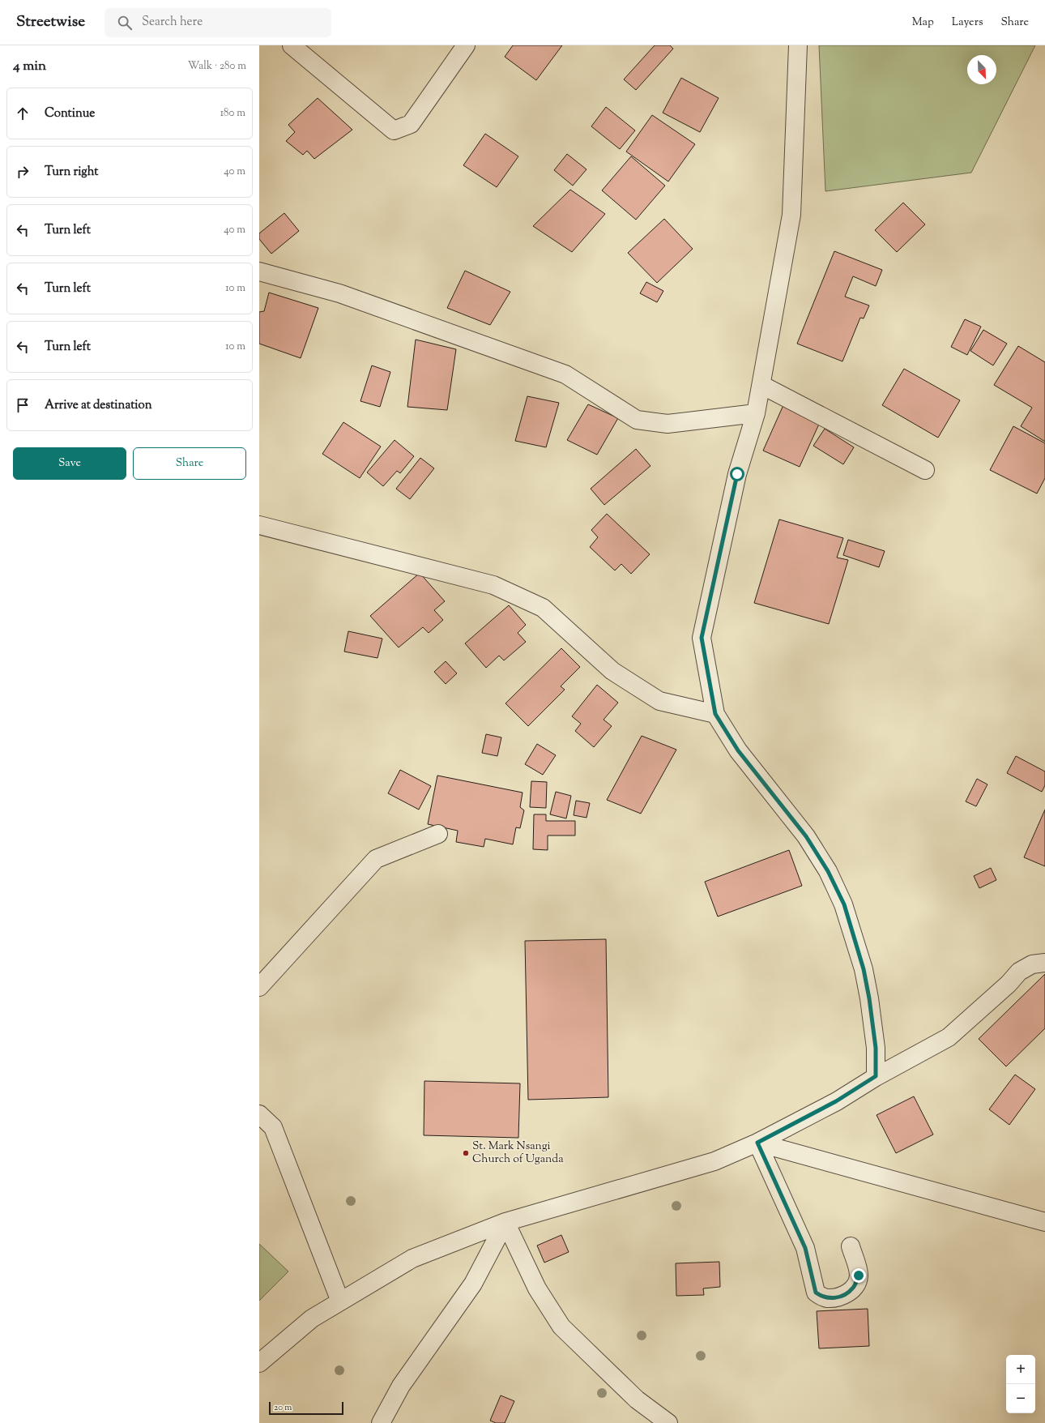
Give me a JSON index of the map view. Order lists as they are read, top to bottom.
{
  "places": ["St. Mark Nsangi Church of Uganda"],
  "scale_bar": "20 m",
  "north": "bottom right",
  "page": {
    "header": "Streetwise",
    "search": "Search here",
    "nav": ["Map", "Layers", "Share"],
    "heading": ["4 min", "Walk · 280 m"],
    "list": [
      ["Continue", "180 m"],
      ["Turn right", "40 m"],
      ["Turn left", "40 m"],
      ["Turn left", "10 m"],
      ["Turn left", "10 m"],
      "Arrive at destination"
    ],
    "buttons": ["Save", "Share"],
    "map_buttons": ["+", "−"],
    "scale": "20 m"
  }
}
